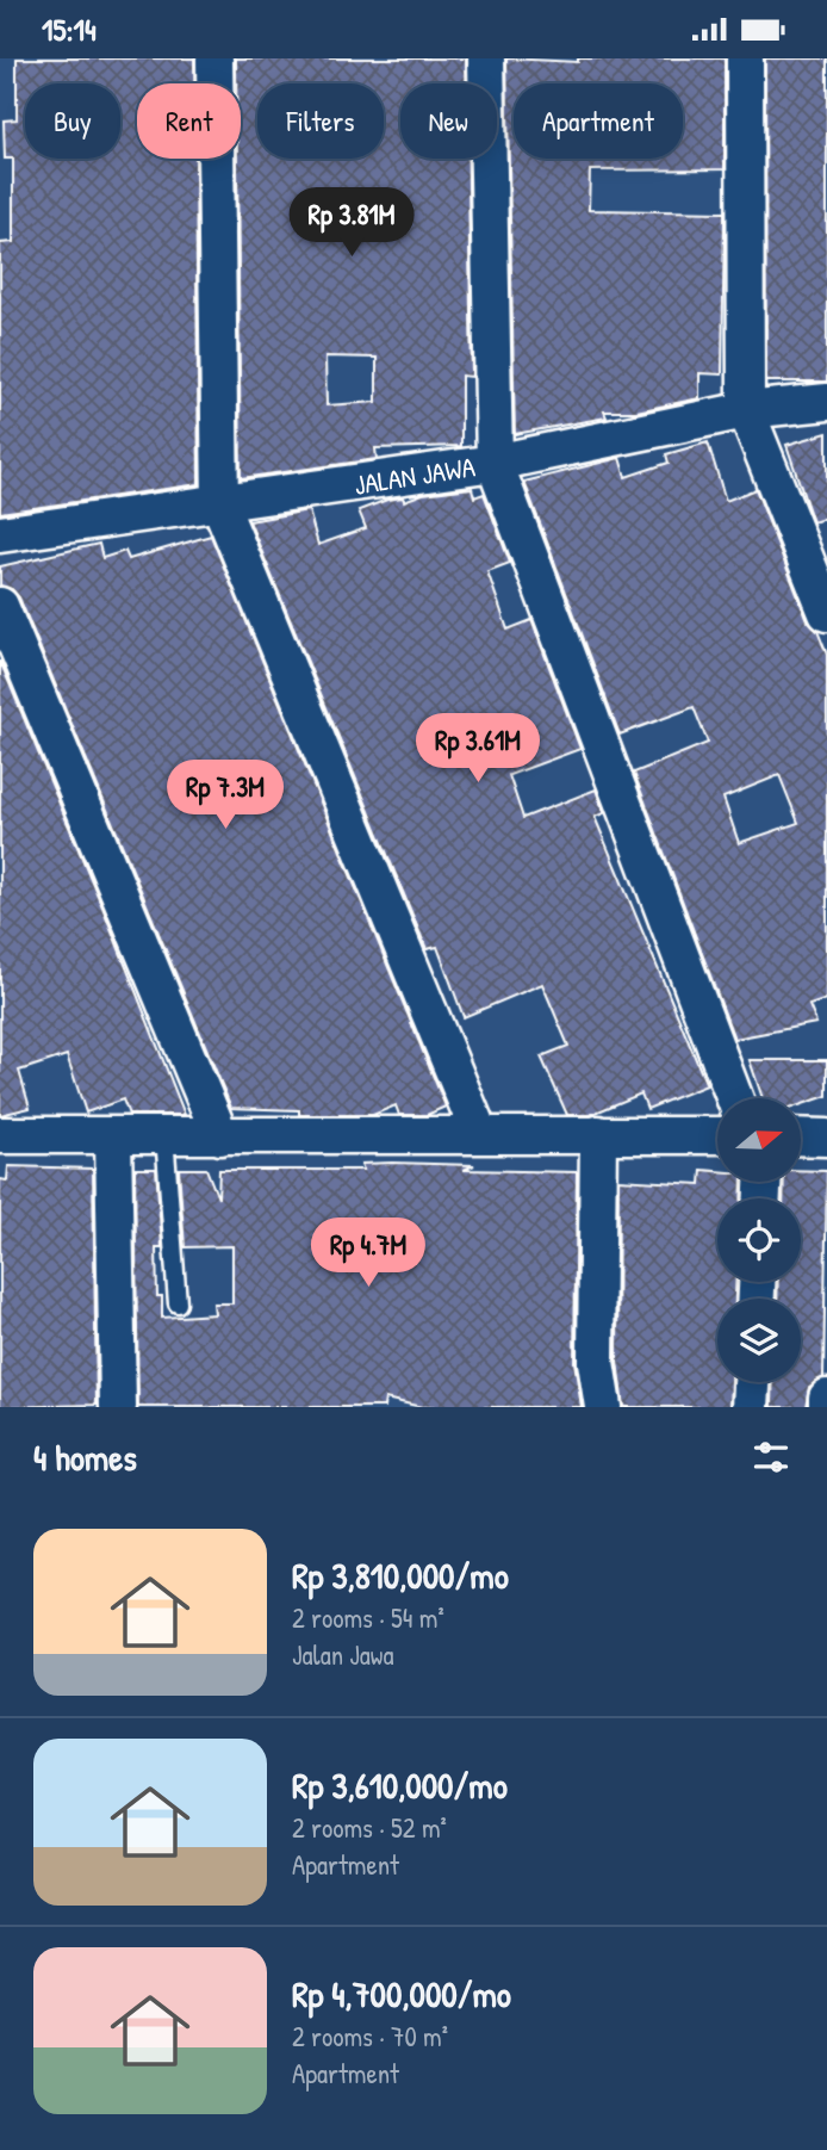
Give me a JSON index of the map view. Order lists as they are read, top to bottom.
{
  "streets": {
    "street": ["JALAN JAWA"]
  },
  "north": "right",
  "page": {
    "status": "15:14",
    "chip": [
      "Buy",
      "Rent",
      "Filters",
      "New",
      "Apartment"
    ],
    "price": [
      "Rp 3.81M",
      "Rp 3.61M",
      "Rp 7.3M",
      "Rp 4.7M"
    ],
    "heading": "4 homes",
    "list": [
      {
        "name": "Rp 3,810,000/mo",
        "note": "2 rooms · 54 m² · Jalan Jawa"
      },
      {
        "name": "Rp 3,610,000/mo",
        "note": "2 rooms · 52 m² · Apartment"
      },
      {
        "name": "Rp 4,700,000/mo",
        "note": "2 rooms · 70 m² · Apartment"
      }
    ]
  }
}
